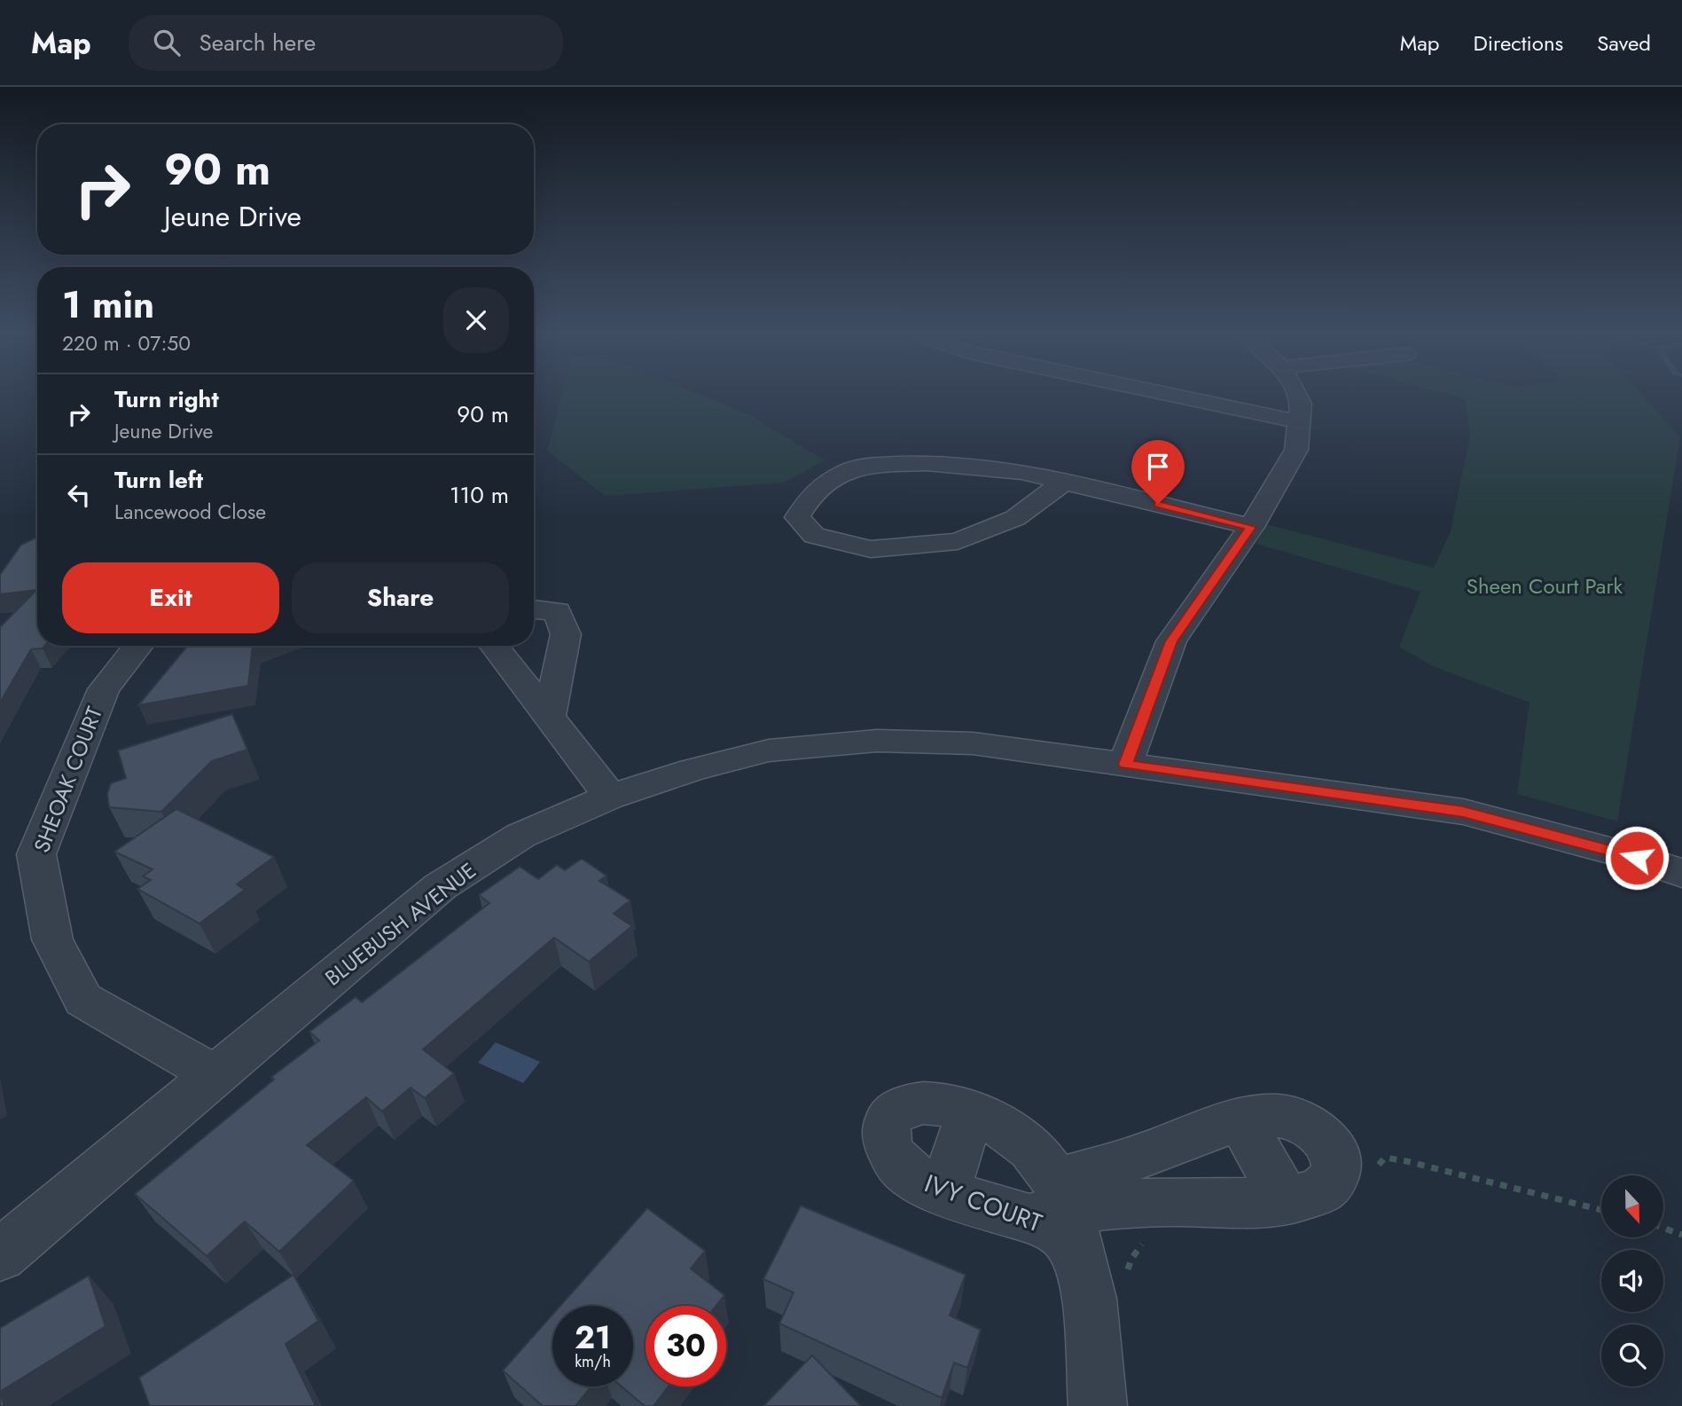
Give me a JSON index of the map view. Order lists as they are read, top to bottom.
{
  "streets": {
    "street": ["SHEOAK COURT", "BLUEBUSH AVENUE", "IVY COURT"]
  },
  "crossings": [
    ["SHEOAK COURT", "BLUEBUSH AVENUE"]
  ],
  "parks": ["Sheen Court Park"],
  "north": "bottom",
  "page": {
    "header": "Map",
    "search": "Search here",
    "nav": ["Map", "Directions", "Saved"],
    "turn": ["90 m", "Jeune Drive"],
    "heading": ["1 min", "220 m · 07:50"],
    "list": [
      {
        "name": "Turn right",
        "note": "Jeune Drive",
        "value": "90 m"
      },
      {
        "name": "Turn left",
        "note": "Lancewood Close",
        "value": "110 m"
      }
    ],
    "buttons": ["Exit", "Share"],
    "speed": "21 km/h",
    "limit": "30"
  }
}
